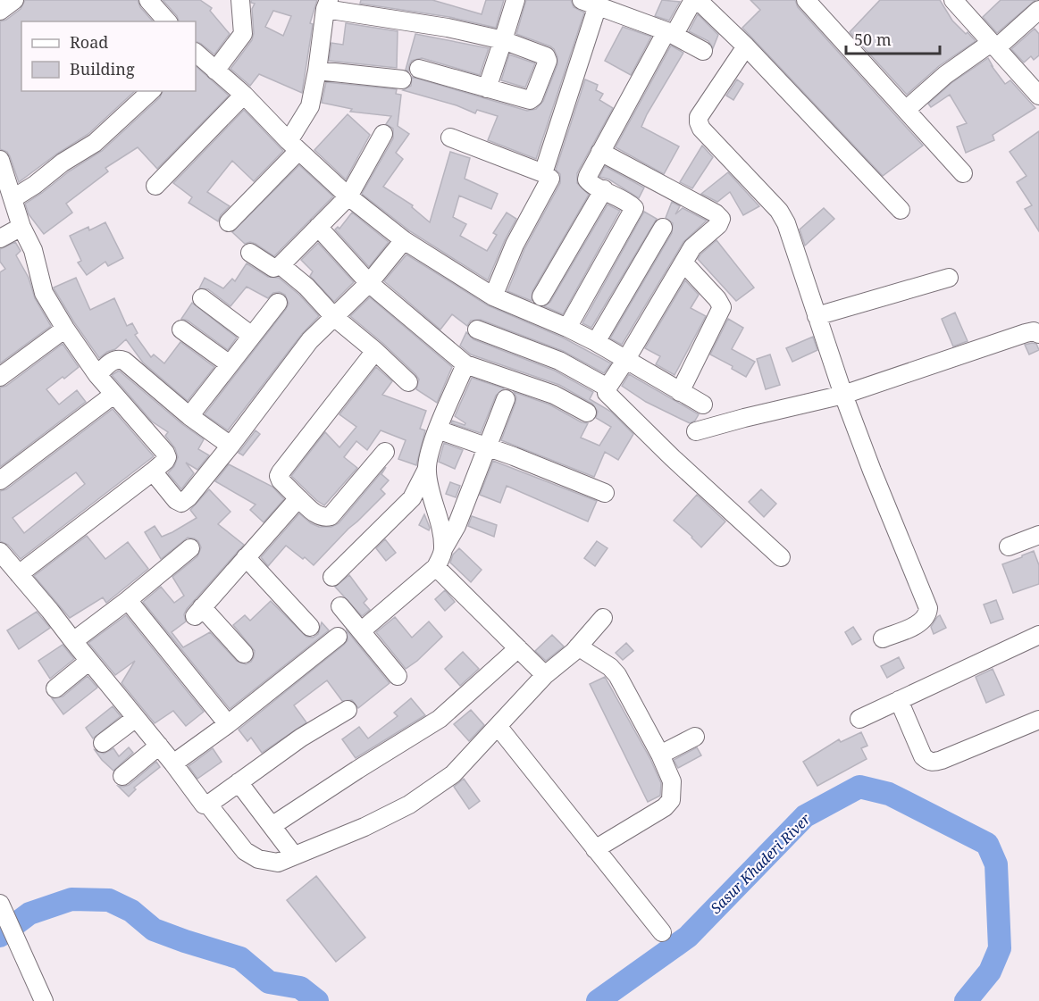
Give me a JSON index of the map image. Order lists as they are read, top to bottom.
{
  "water": ["Sasur Khaderi River"],
  "legend": ["Road", "Building"],
  "scale_bar": "50 m"
}
